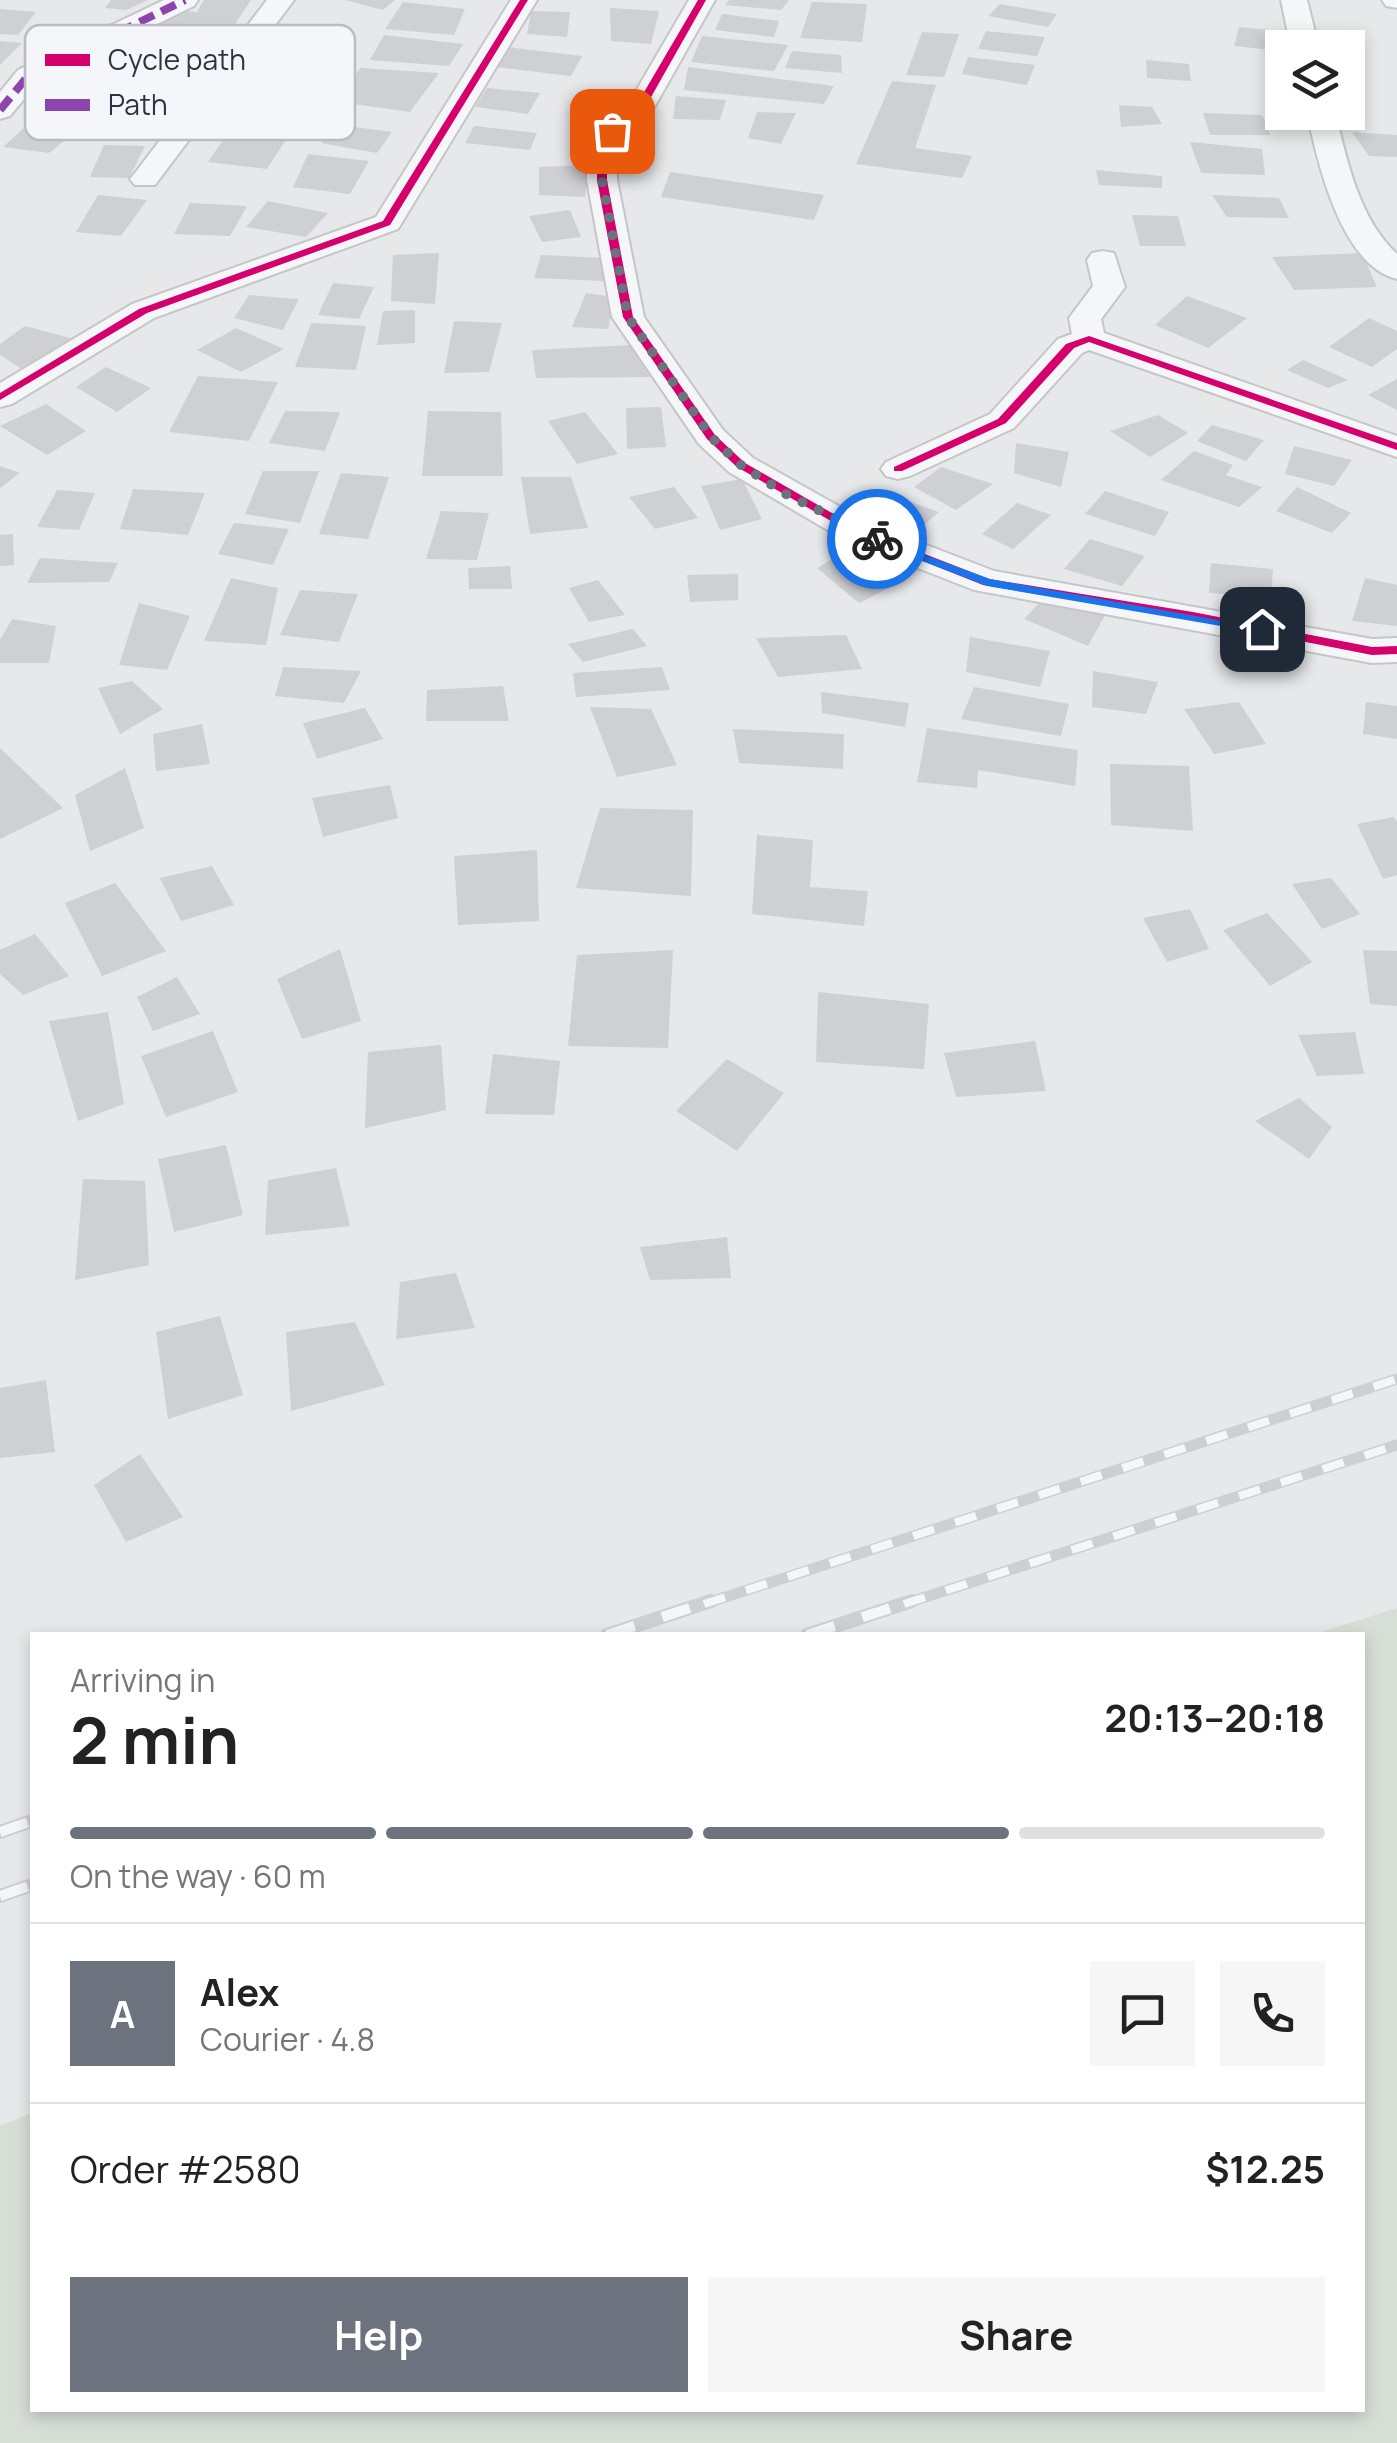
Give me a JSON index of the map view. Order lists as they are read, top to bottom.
{
  "legend": ["Cycle path", "Path"],
  "page": {
    "heading": ["2 min", "Arriving in", "20:13–20:18"],
    "panel": [
      "Alex",
      "Courier · 4.8",
      "Order #2580",
      "$12.25"
    ],
    "bar": "On the way · 60 m",
    "round": "A",
    "buttons": ["Help", "Share"]
  }
}
